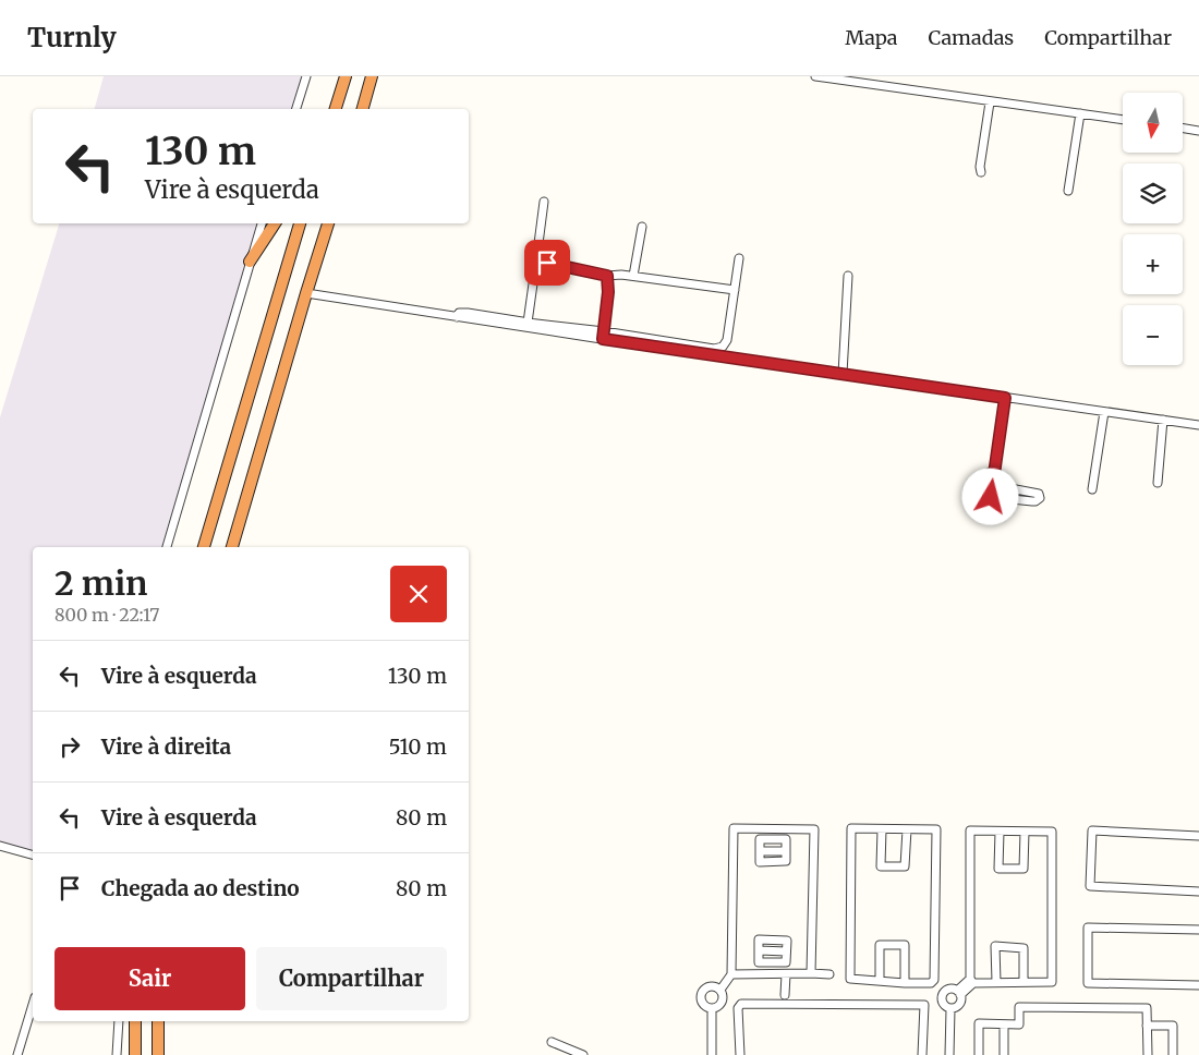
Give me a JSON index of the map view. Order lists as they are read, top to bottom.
{
  "north": "bottom",
  "page": {
    "header": "Turnly",
    "nav": ["Mapa", "Camadas", "Compartilhar"],
    "map_buttons": ["+", "−"],
    "turn": ["130 m", "Vire à esquerda"],
    "heading": ["2 min", "800 m · 22:17"],
    "list": [
      {
        "name": "Vire à esquerda",
        "value": "130 m"
      },
      {
        "name": "Vire à direita",
        "value": "510 m"
      },
      {
        "name": "Vire à esquerda",
        "value": "80 m"
      },
      {
        "name": "Chegada ao destino",
        "value": "80 m"
      }
    ],
    "buttons": ["Sair", "Compartilhar"]
  }
}
